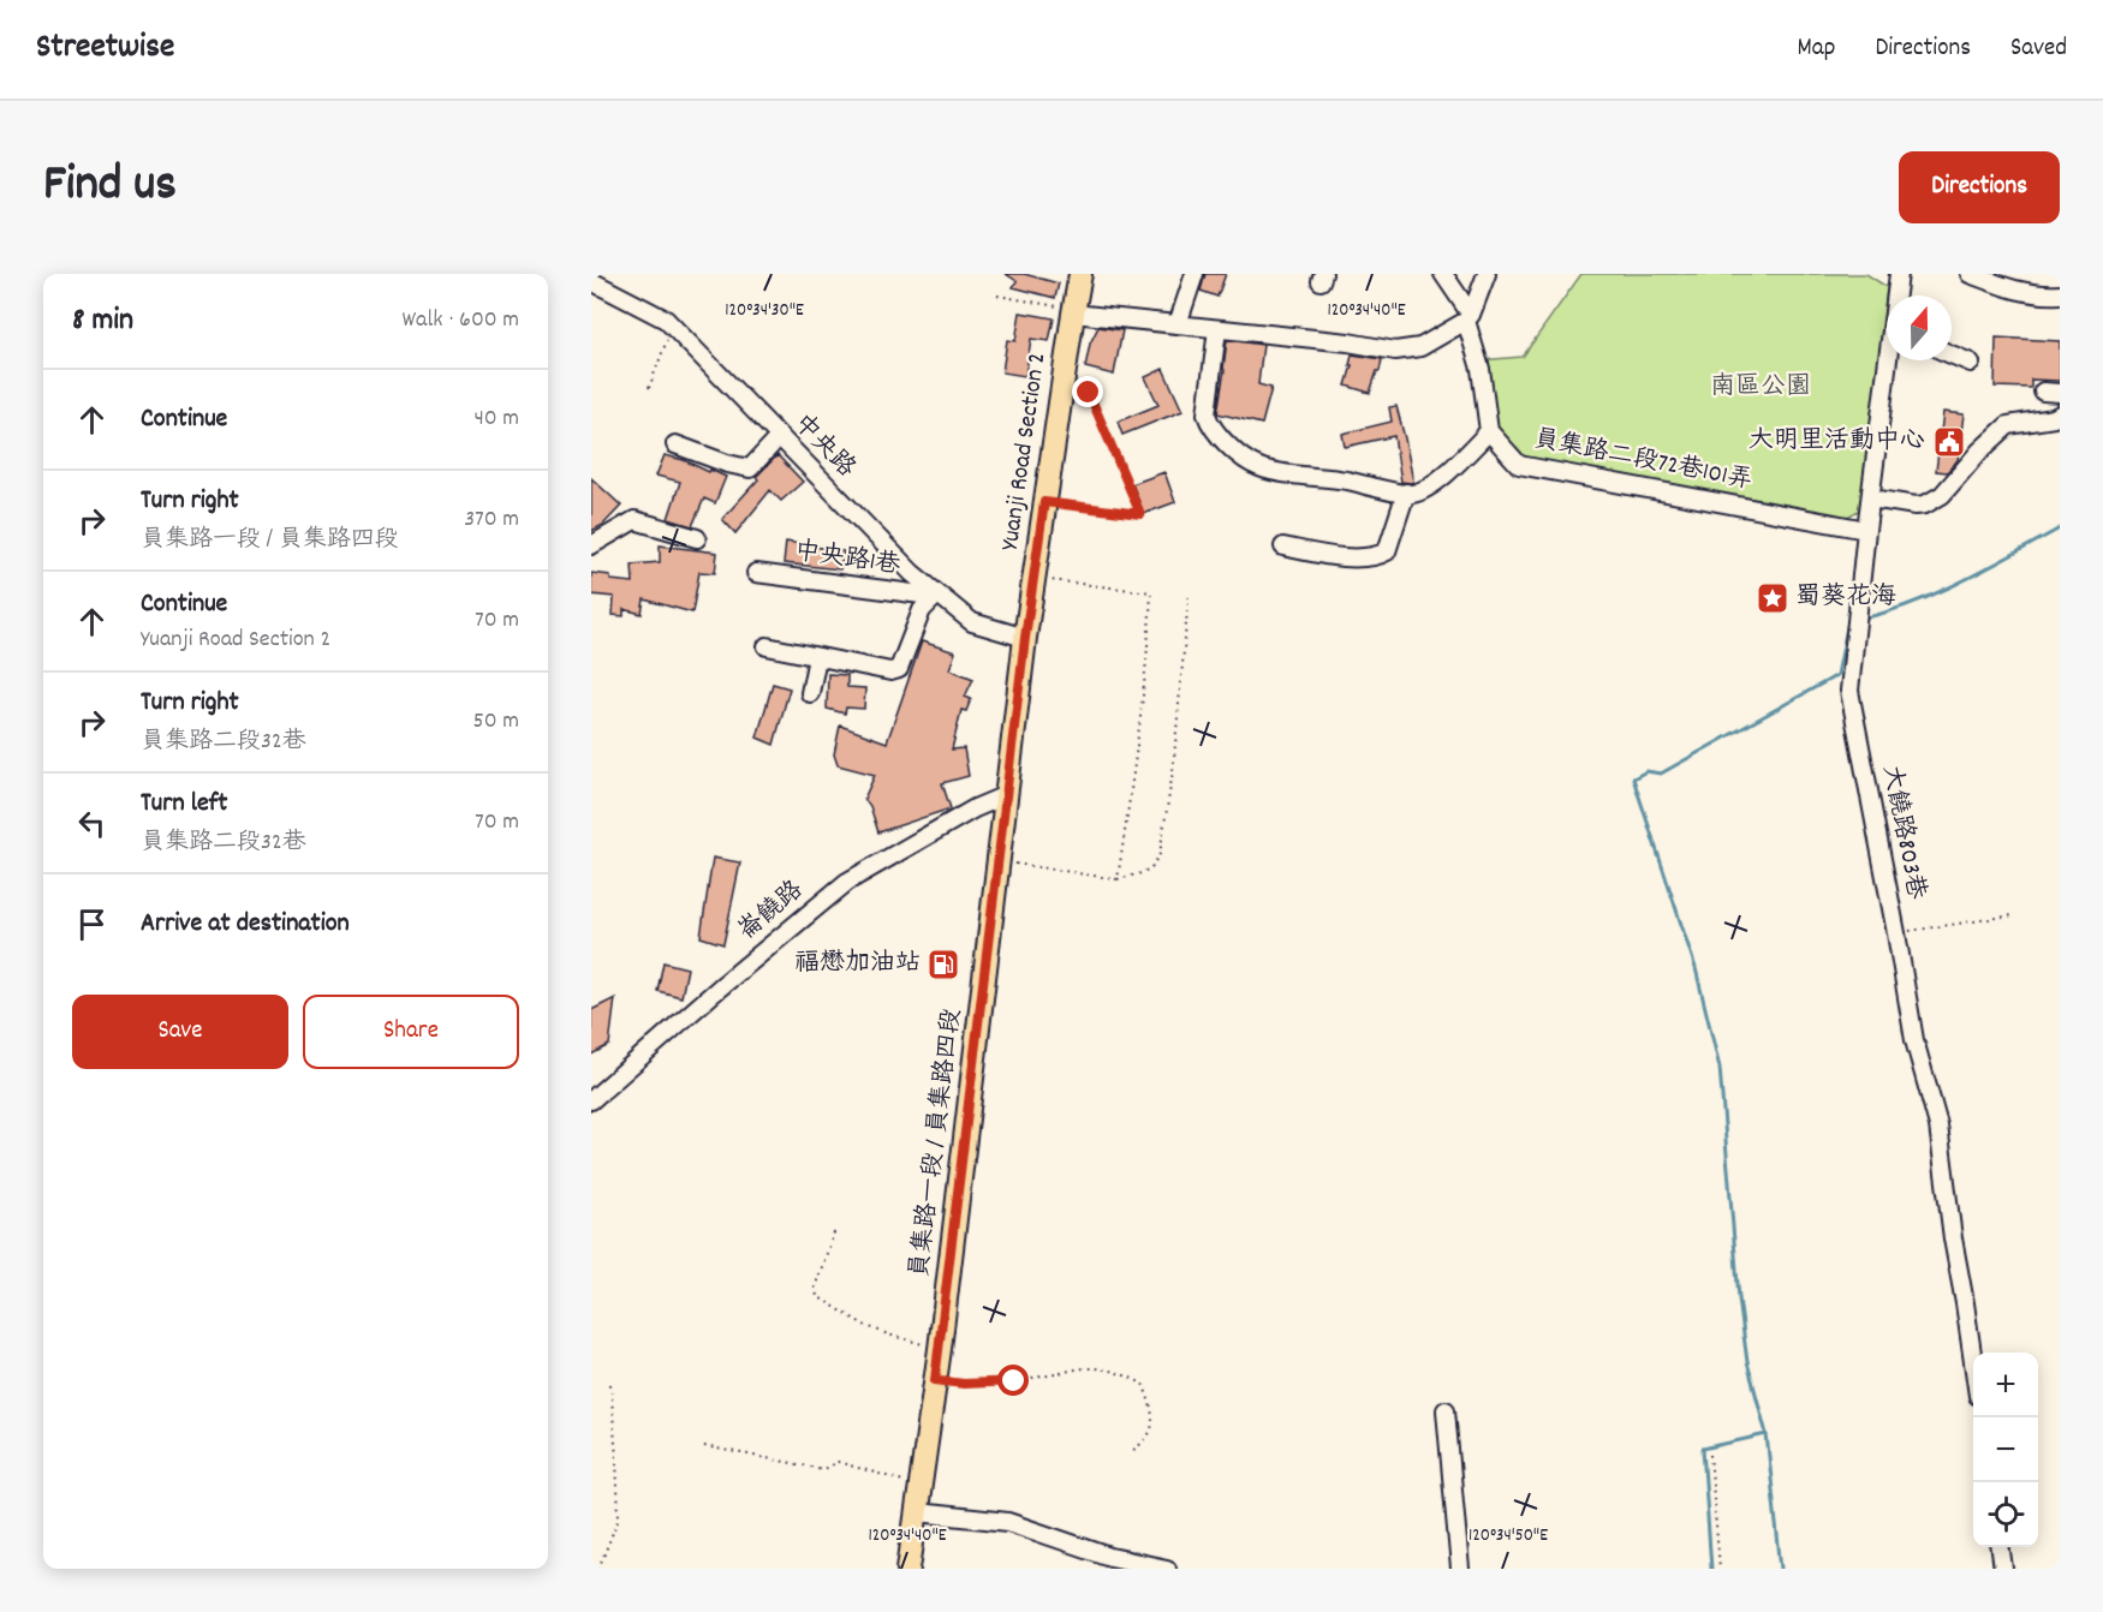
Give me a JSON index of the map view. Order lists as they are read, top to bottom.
{
  "streets": {
    "main road": ["Yuanji Road Section 2", "員集路一段 / 員集路四段"],
    "street": [
      "中央路",
      "員集路二段72巷101弄",
      "中央路1巷",
      "大饒路803巷",
      "崙饒路"
    ]
  },
  "crossings": [
    ["中央路", "Yuanji Road Section 2"],
    ["中央路", "中央路1巷"],
    ["中央路", "員集路一段 / 員集路四段"],
    ["Yuanji Road Section 2", "員集路一段 / 員集路四段"],
    ["員集路二段72巷101弄", "大饒路803巷"],
    ["崙饒路", "員集路一段 / 員集路四段"]
  ],
  "parks": ["南區公園"],
  "places": {
    "public building": ["大明里活動中心"],
    "place": ["蜀葵花海"],
    "fuel station": ["福懋加油站"]
  },
  "north": "top",
  "page": {
    "header": "Streetwise",
    "nav": ["Map", "Directions", "Saved"],
    "title": "Find us",
    "buttons": [
      "Directions",
      ["Save", "Share"]
    ],
    "heading": ["8 min", "Walk · 600 m"],
    "list": [
      ["Continue", "40 m"],
      ["Turn right", "員集路一段 / 員集路四段", "370 m"],
      ["Continue", "Yuanji Road Section 2", "70 m"],
      ["Turn right", "員集路二段32巷", "50 m"],
      ["Turn left", "員集路二段32巷", "70 m"],
      "Arrive at destination"
    ],
    "map_buttons": ["+", "−"]
  },
  "coordinates": ["120°34'40\"E", "120°34'30\"E", "120°34'50\"E"]
}
